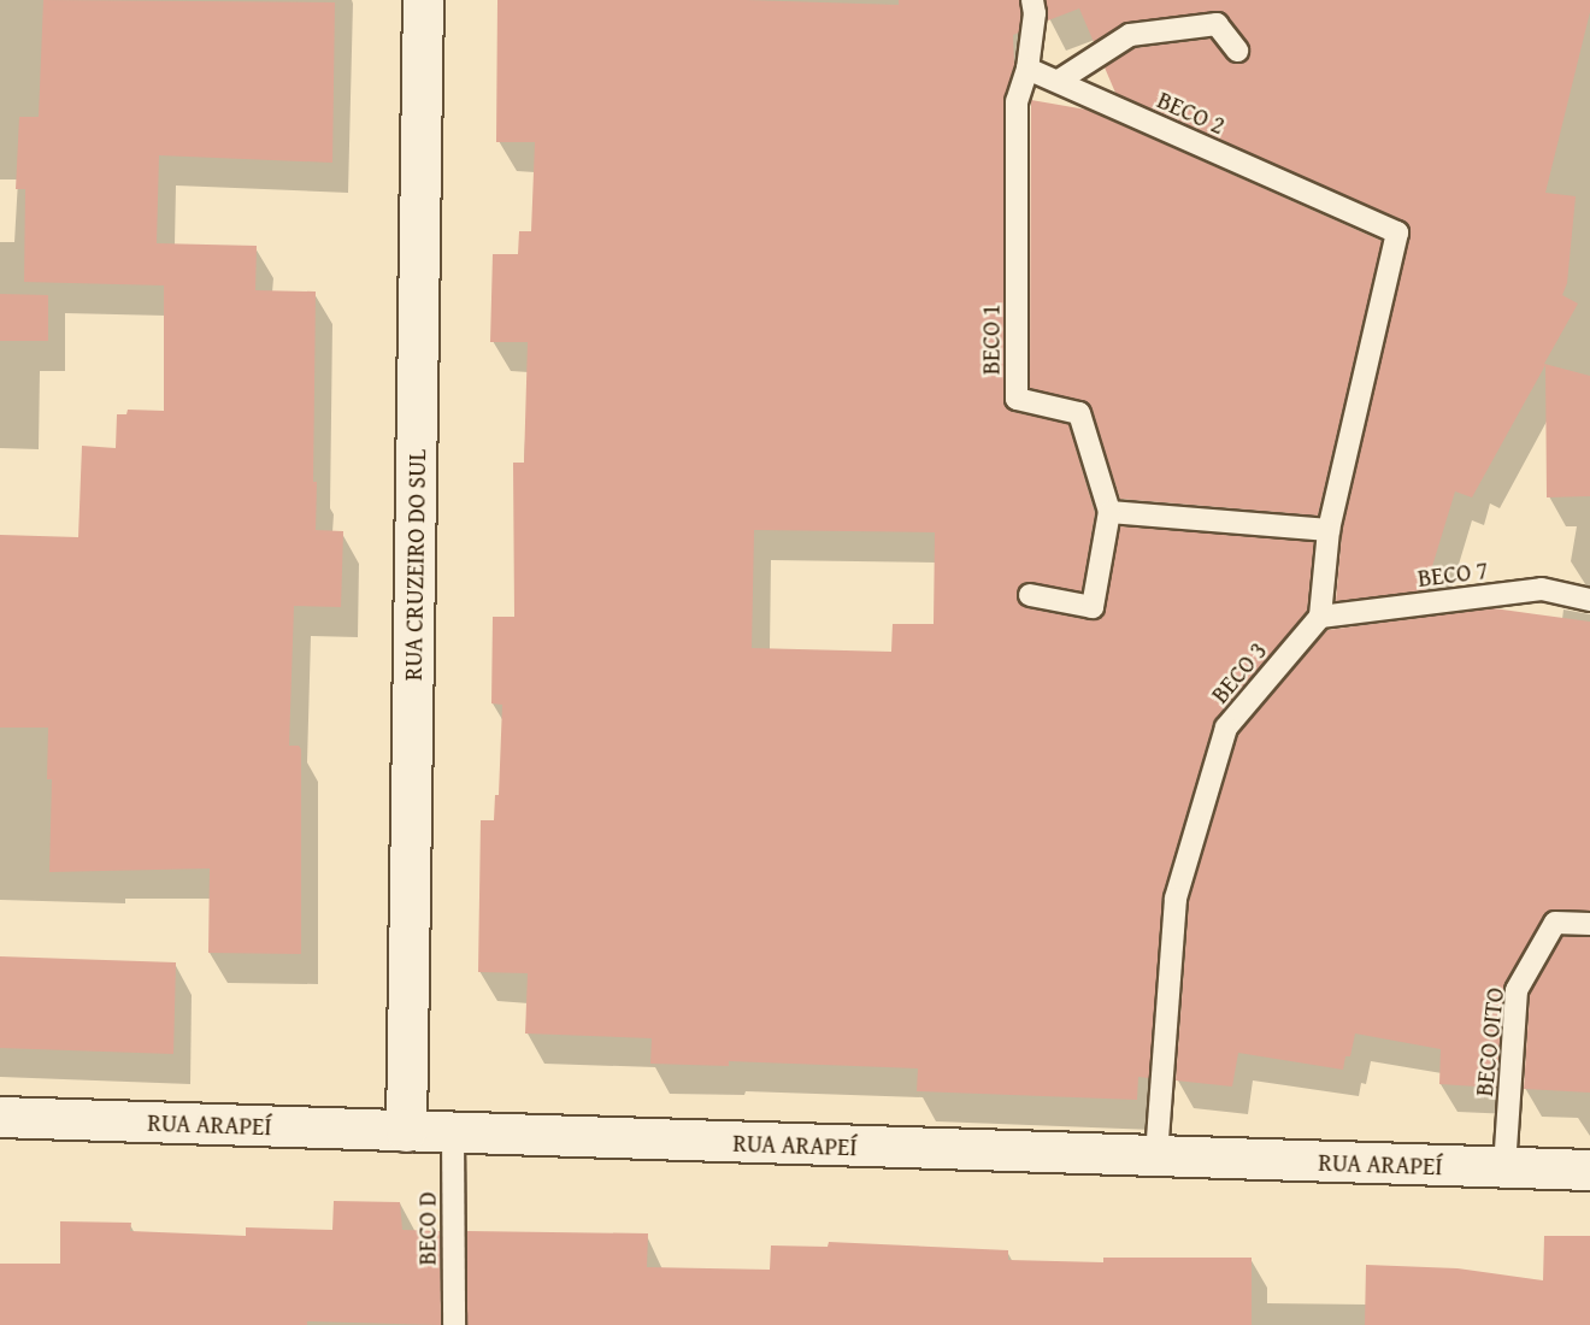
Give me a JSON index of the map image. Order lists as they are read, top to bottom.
{
  "streets": {
    "street": ["RUA CRUZEIRO DO SUL", "RUA ARAPEÍ"],
    "lane": [
      "BECO 2",
      "BECO 1",
      "BECO 7",
      "BECO 3",
      "BECO OITO",
      "BECO D"
    ]
  },
  "crossings": [
    ["BECO 2", "BECO 1"],
    ["RUA CRUZEIRO DO SUL", "RUA ARAPEÍ"],
    ["BECO 7", "BECO 3"],
    ["BECO 3", "RUA ARAPEÍ"],
    ["BECO OITO", "RUA ARAPEÍ"],
    ["RUA ARAPEÍ", "BECO D"]
  ]
}
